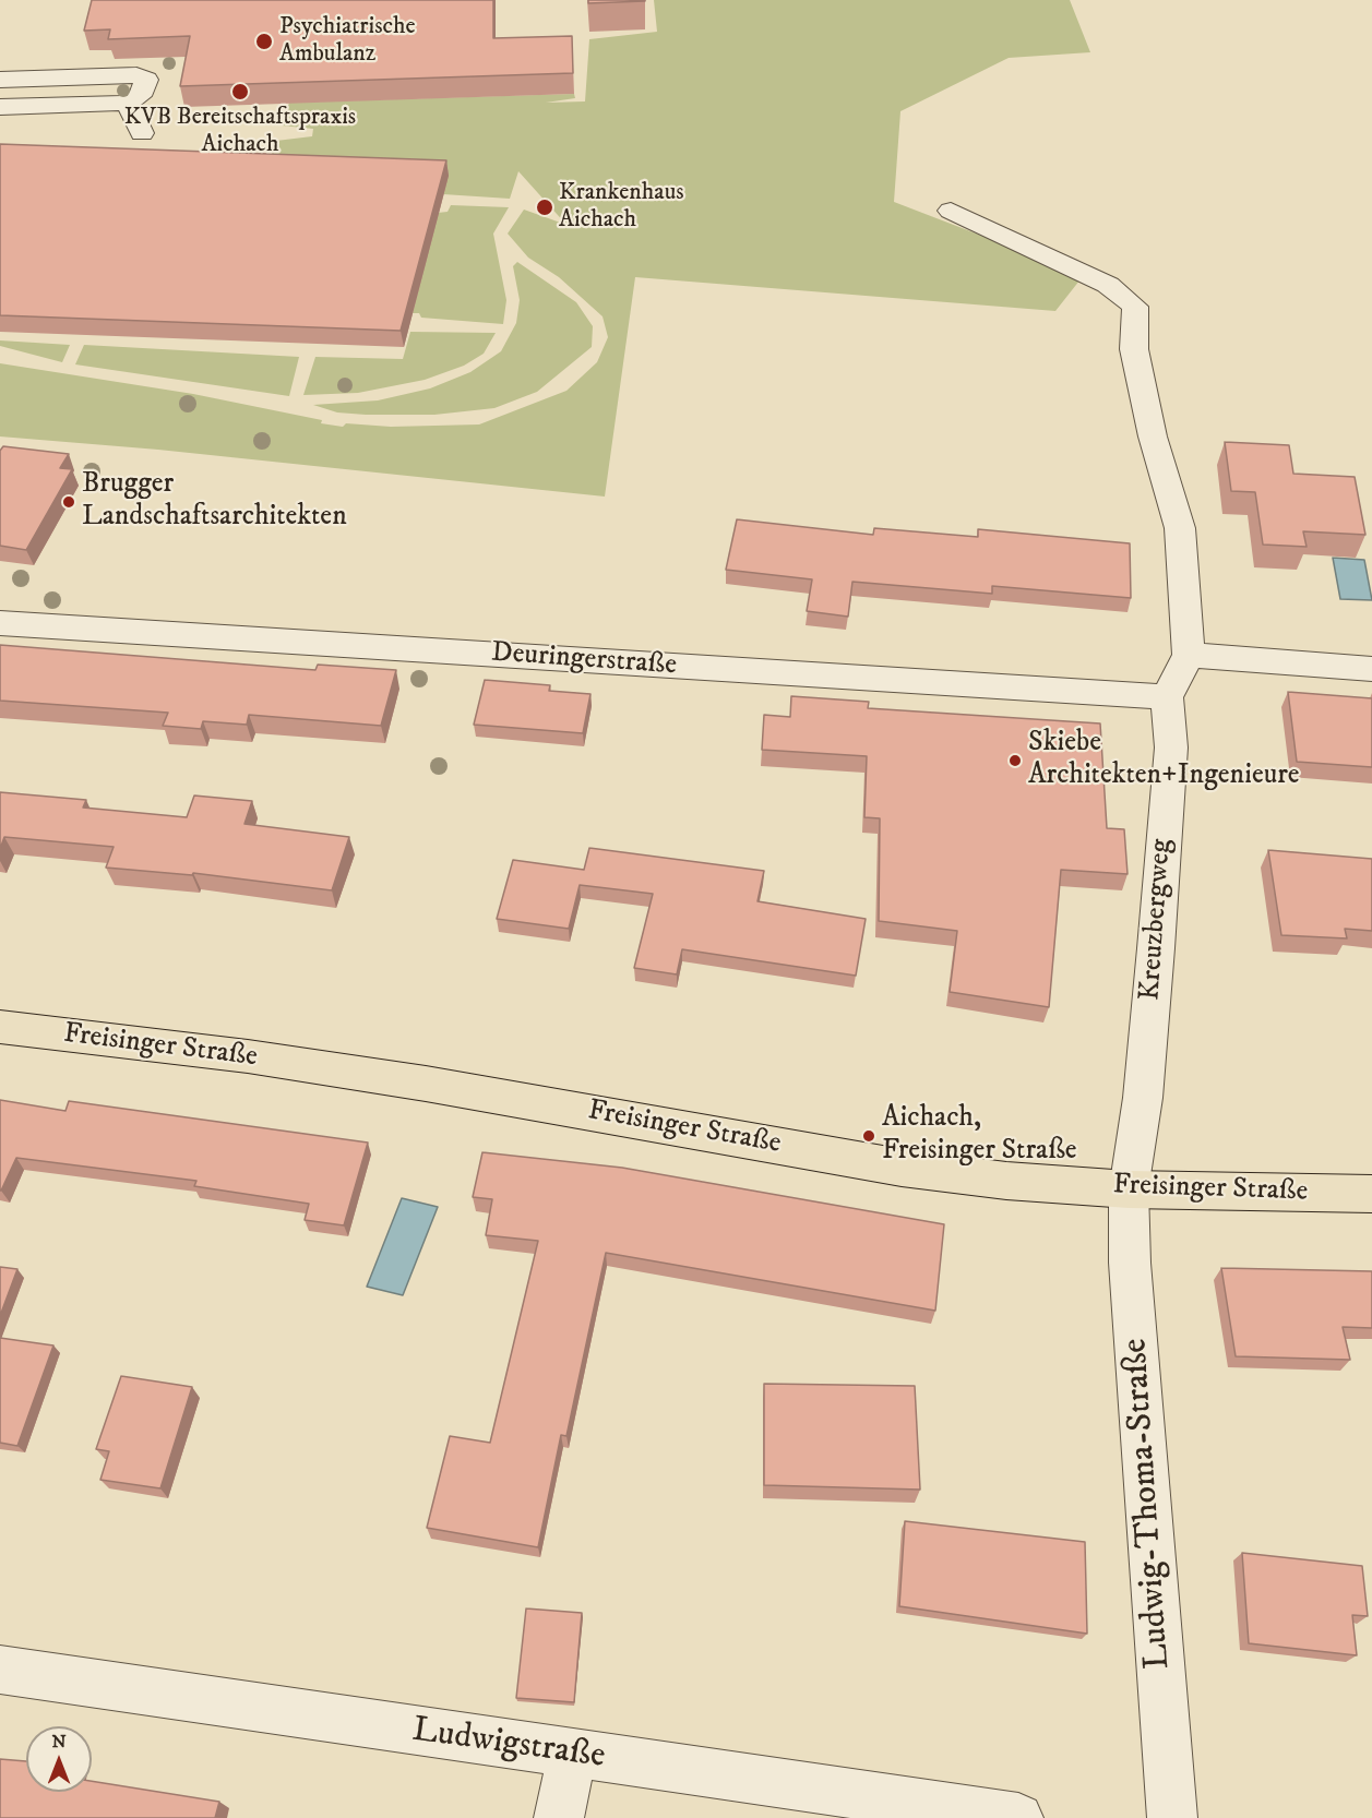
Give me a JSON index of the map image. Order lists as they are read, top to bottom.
{
  "streets": {
    "main road": ["Freisinger Straße"],
    "street": [
      "Deuringerstraße",
      "Kreuzbergweg",
      "Ludwig-Thoma-Straße",
      "Ludwigstraße"
    ]
  },
  "crossings": [
    ["Deuringerstraße", "Kreuzbergweg"],
    ["Kreuzbergweg", "Freisinger Straße"],
    ["Kreuzbergweg", "Ludwig-Thoma-Straße"],
    ["Freisinger Straße", "Ludwig-Thoma-Straße"]
  ],
  "places": [
    "Psychiatrische Ambulanz",
    "KVB Bereitschaftspraxis Aichach",
    "Krankenhaus Aichach",
    "Brugger Landschaftsarchitekten",
    "Skiebe Architekten+Ingenieure",
    "Aichach, Freisinger Straße"
  ],
  "north": "top"
}
